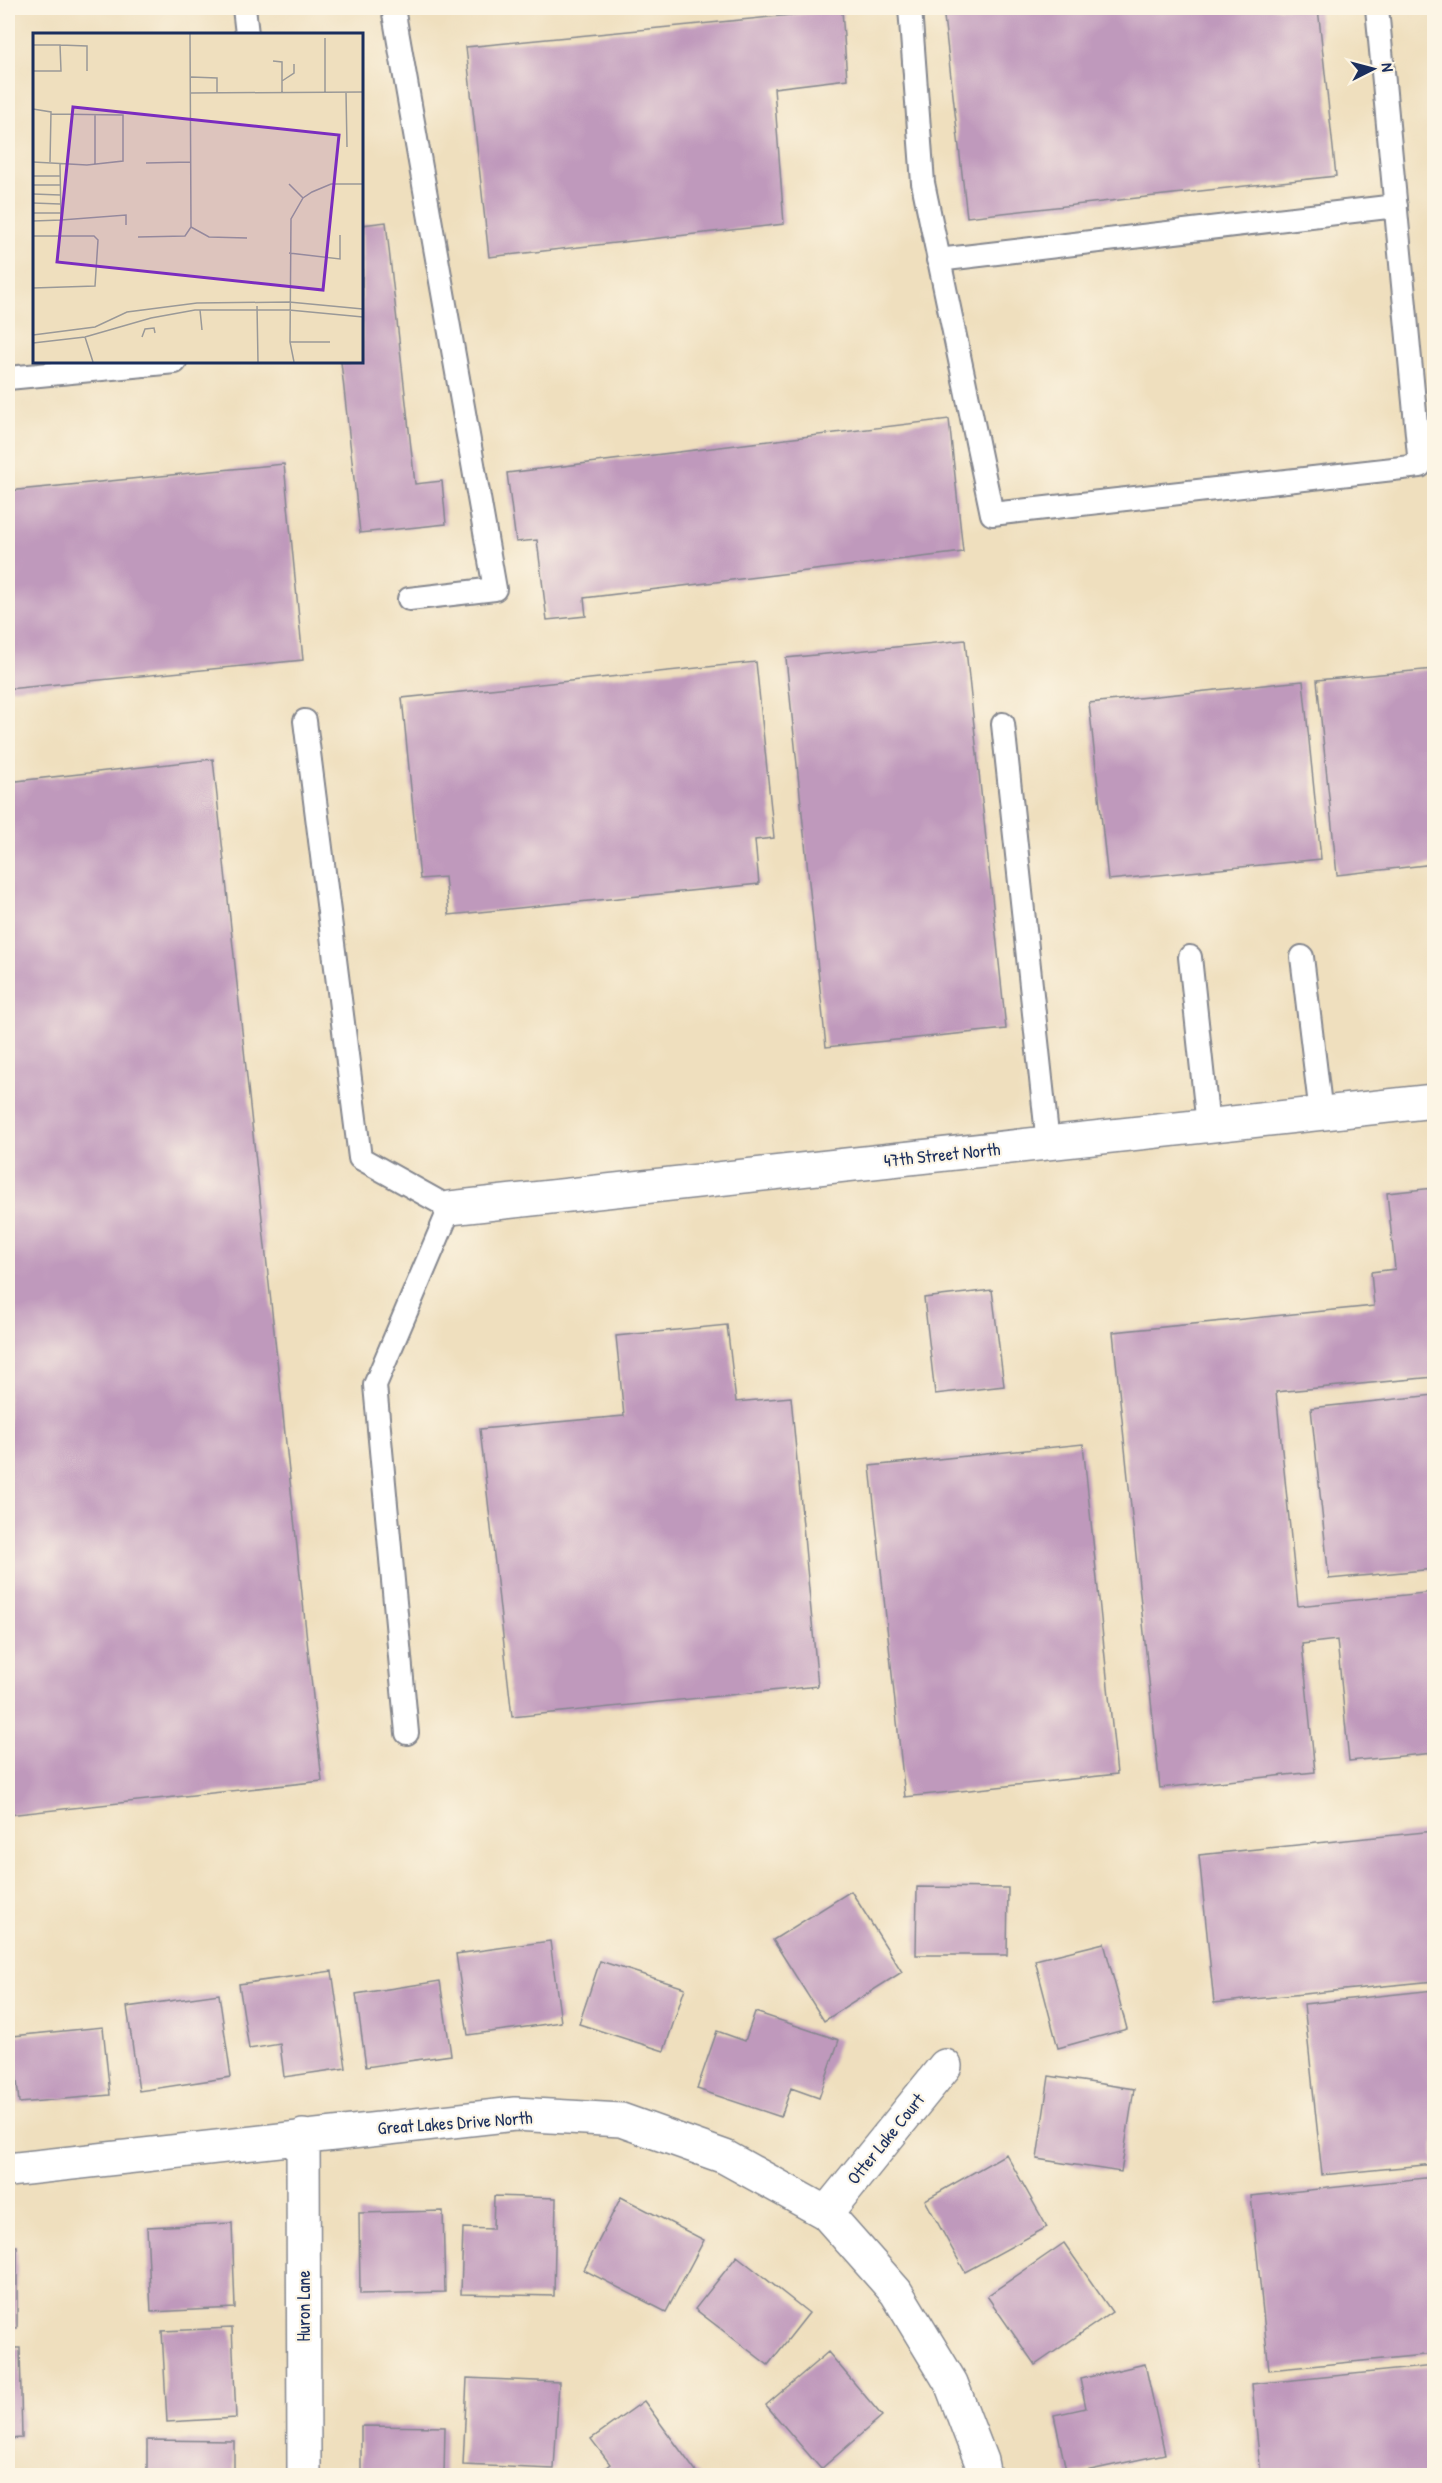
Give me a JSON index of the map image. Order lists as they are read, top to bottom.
{
  "streets": {
    "street": [
      "47th Street North",
      "Great Lakes Drive North",
      "Otter Lake Court",
      "Huron Lane"
    ]
  },
  "crossings": [
    ["Great Lakes Drive North", "Otter Lake Court"],
    ["Great Lakes Drive North", "Huron Lane"]
  ],
  "north": "right"
}
